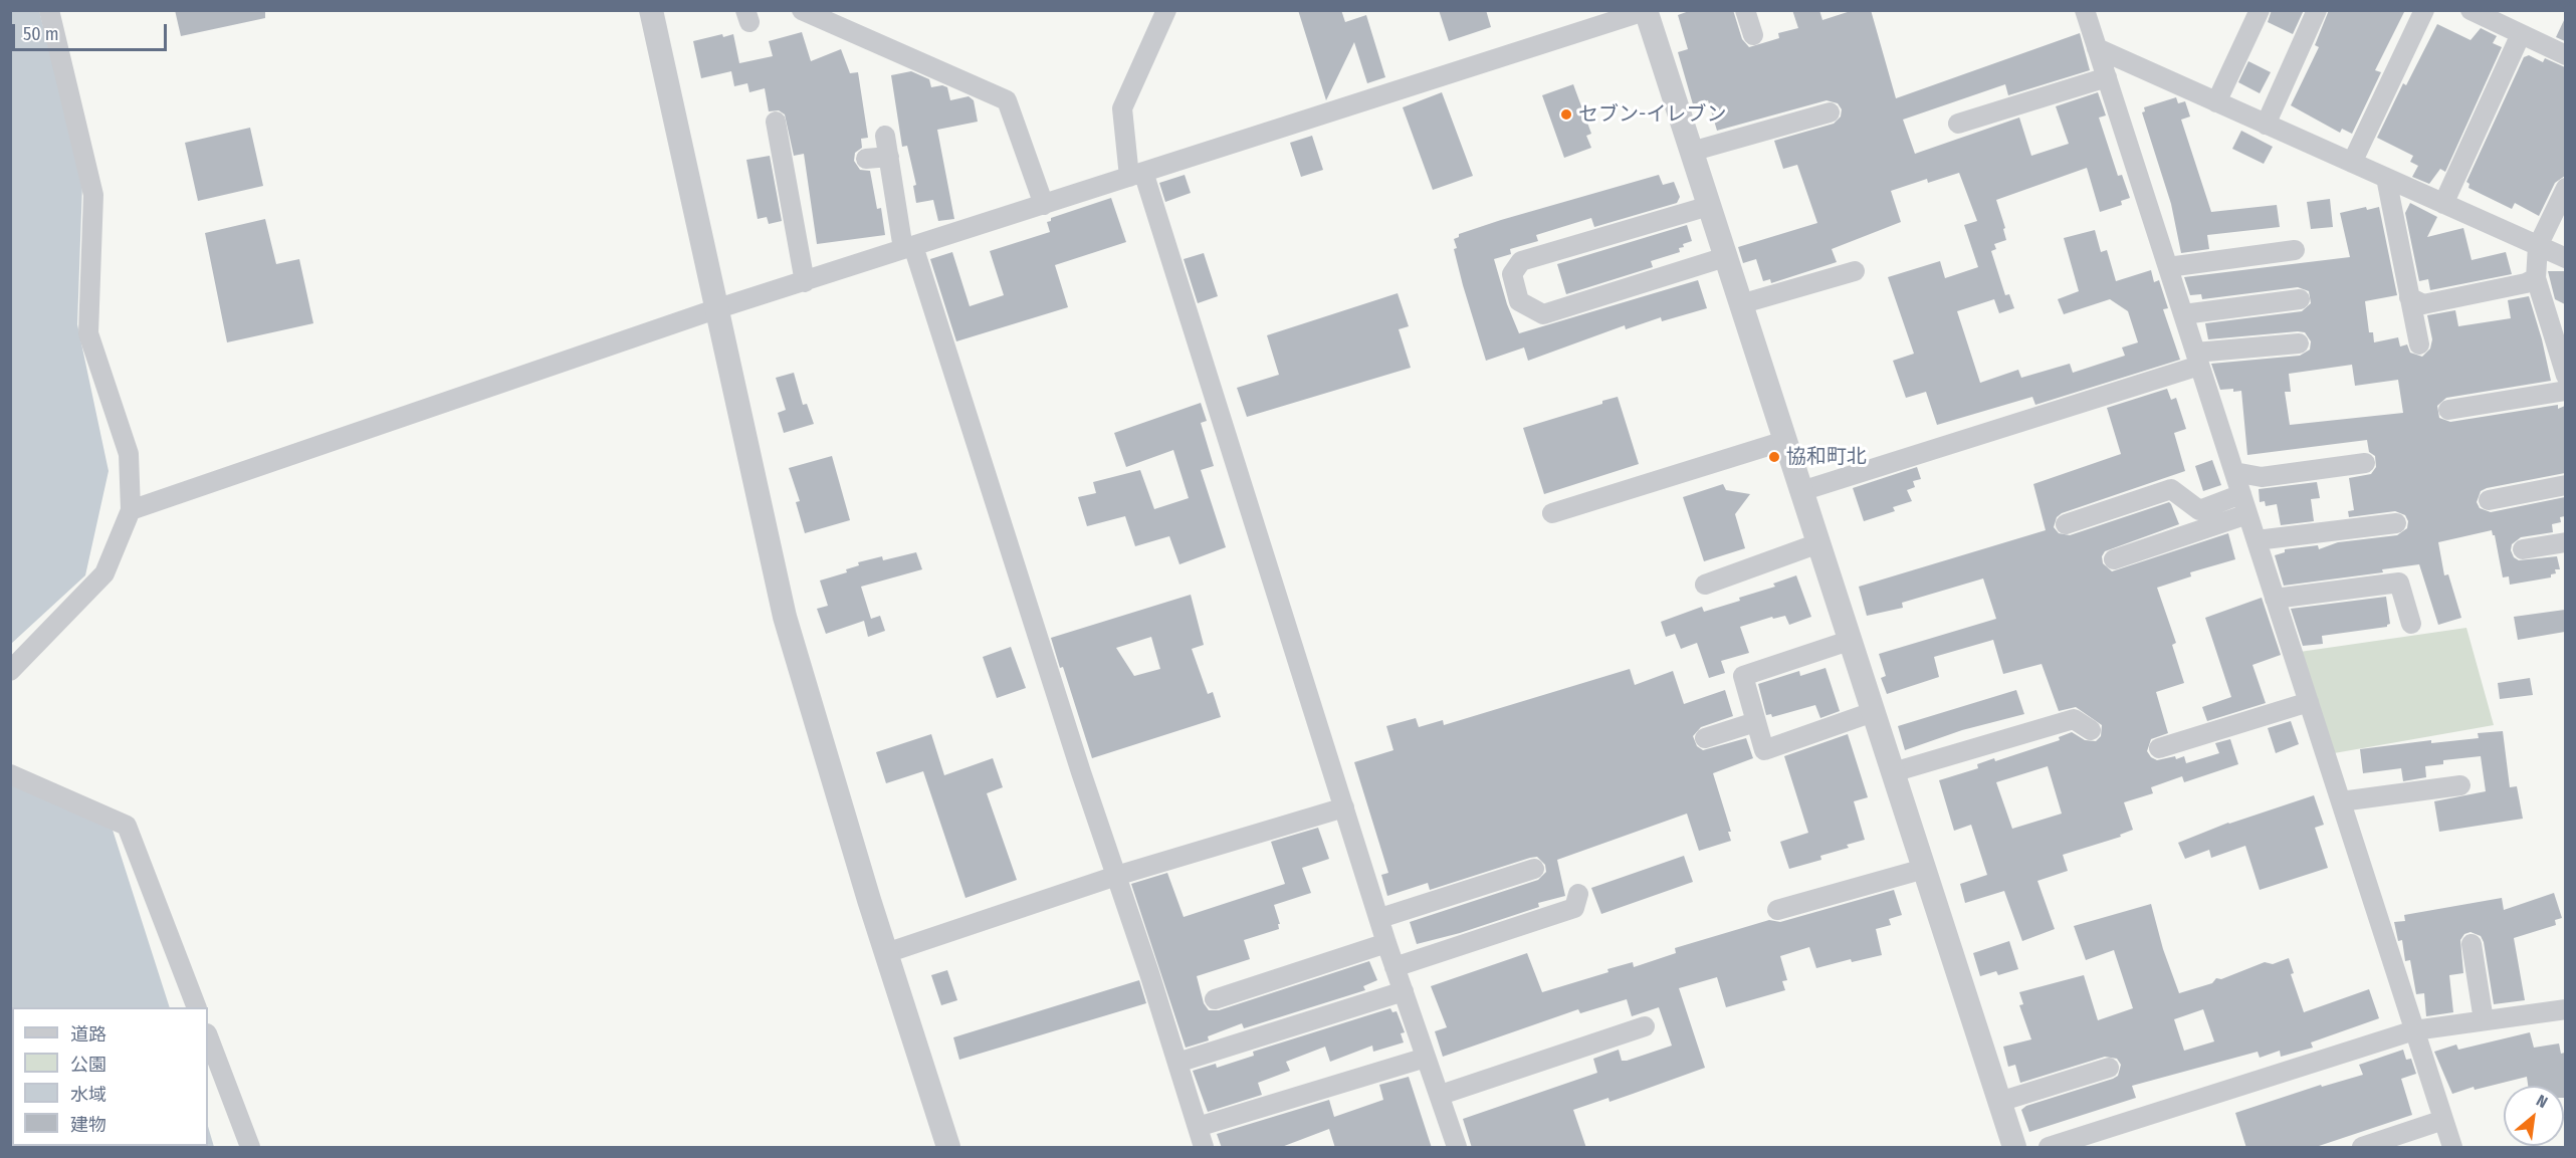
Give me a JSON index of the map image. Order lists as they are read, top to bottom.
{
  "places": ["セブン-イレブン", "協和町北"],
  "legend": [
    "道路",
    "公園",
    "水域",
    "建物"
  ],
  "scale_bar": "50 m",
  "north": "top right"
}
